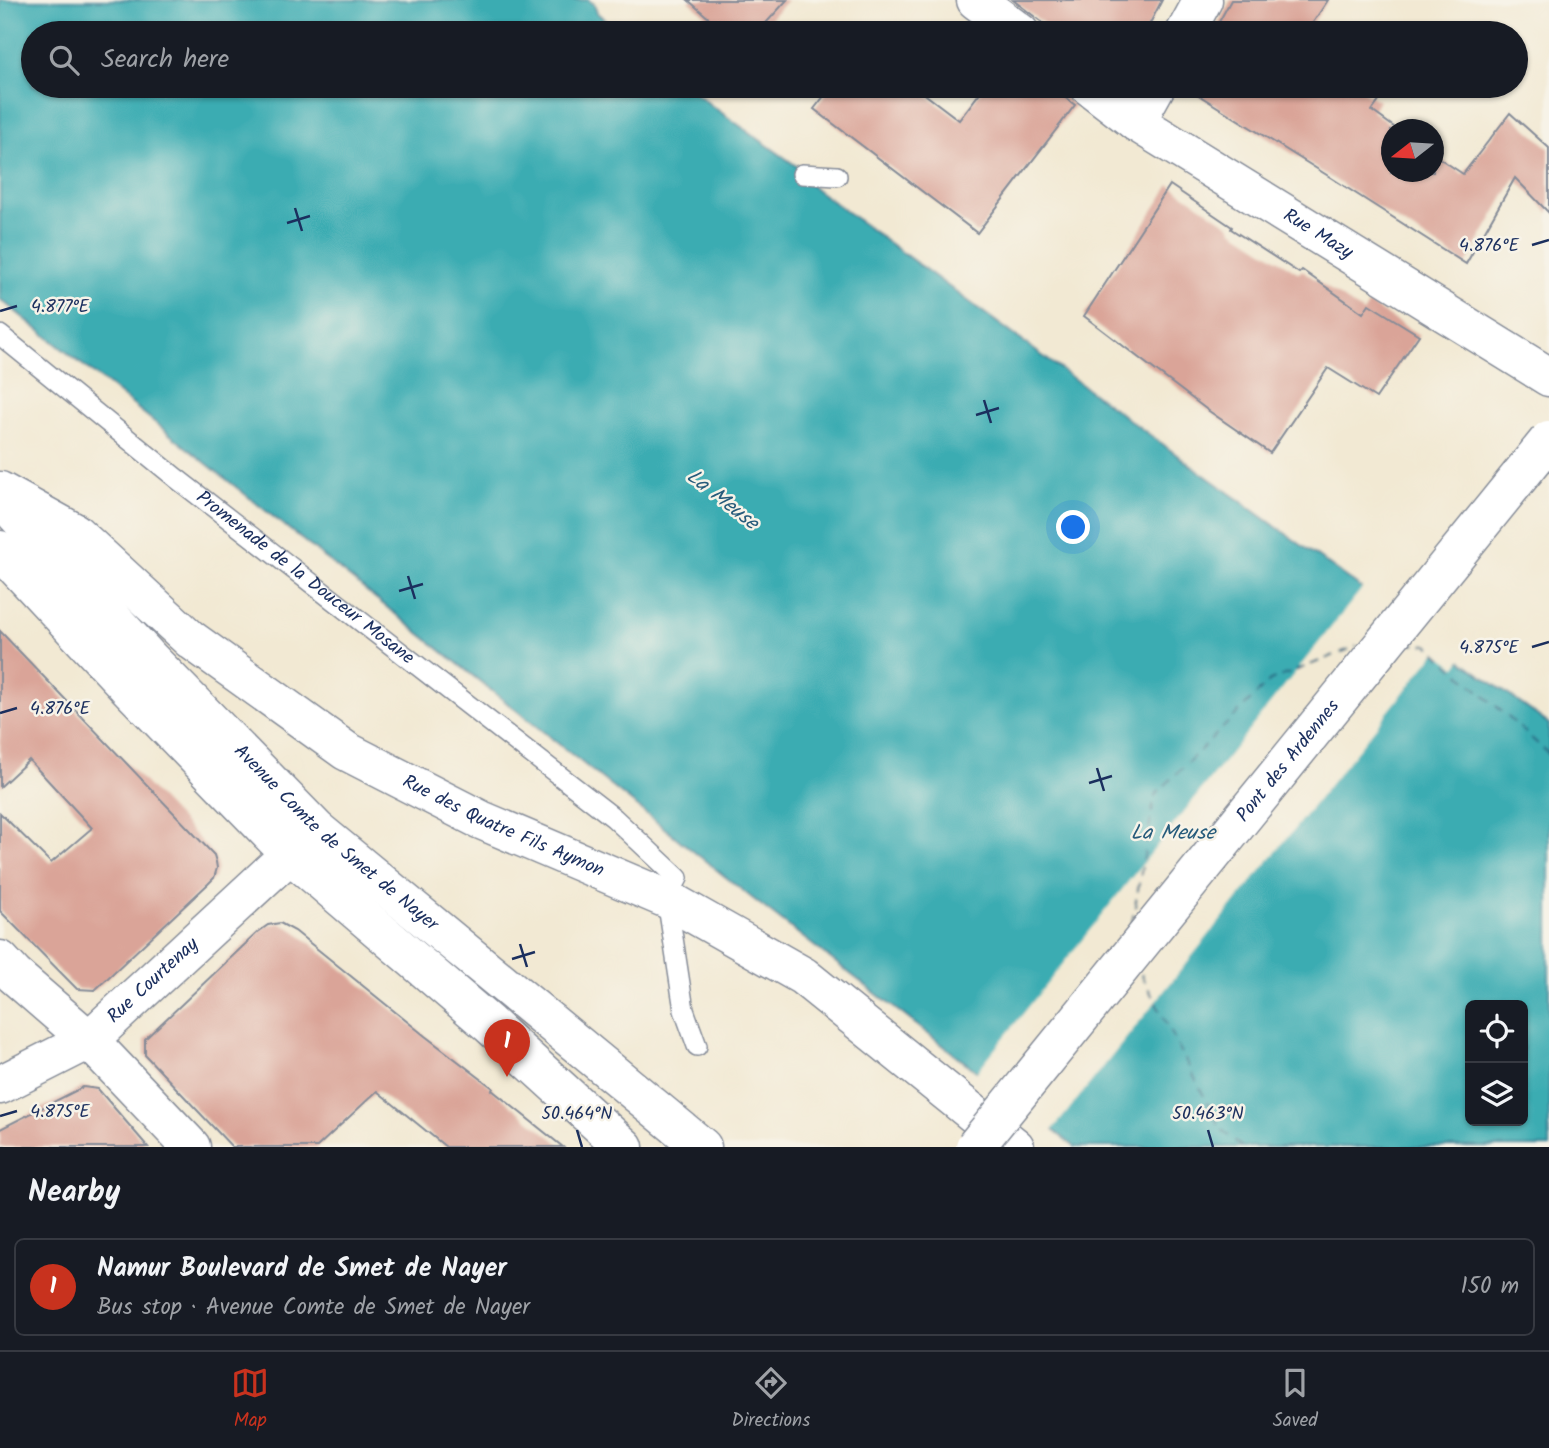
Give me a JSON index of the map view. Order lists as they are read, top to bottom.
{
  "streets": {
    "main road": [
      "Rue Mazy",
      "Pont des Ardennes",
      "Rue des Quatre Fils Aymon",
      "Avenue Comte de Smet de Nayer",
      "Rue Courtenay"
    ],
    "lane": ["Promenade de la Douceur Mosane"]
  },
  "crossings": [
    ["Promenade de la Douceur Mosane", "Rue des Quatre Fils Aymon"],
    ["Avenue Comte de Smet de Nayer", "Rue Courtenay"]
  ],
  "water": ["La Meuse"],
  "north": "left",
  "page": {
    "search": "Search here",
    "pins": "1",
    "heading": "Nearby",
    "list": [
      {
        "mark": "1",
        "name": "Namur Boulevard de Smet de Nayer",
        "note": "Bus stop · Avenue Comte de Smet de Nayer",
        "value": "150 m"
      }
    ],
    "nav": ["Map", "Directions", "Saved"]
  },
  "coordinates": [
    "4.876°E",
    "4.877°E",
    "4.875°E",
    "50.464°N",
    "50.463°N"
  ]
}
